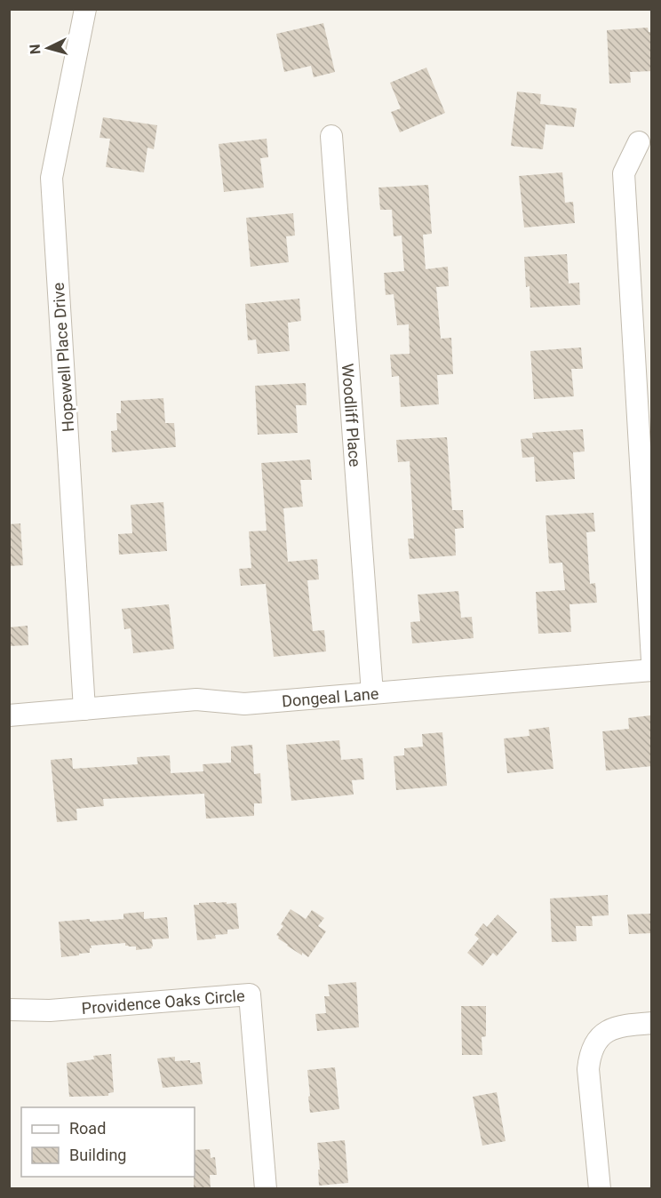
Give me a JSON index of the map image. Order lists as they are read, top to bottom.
{
  "streets": {
    "street": [
      "Hopewell Place Drive",
      "Woodliff Place",
      "Dongeal Lane",
      "Providence Oaks Circle"
    ]
  },
  "crossings": [
    ["Hopewell Place Drive", "Dongeal Lane"],
    ["Woodliff Place", "Dongeal Lane"]
  ],
  "legend": ["Road", "Building"],
  "north": "left"
}
